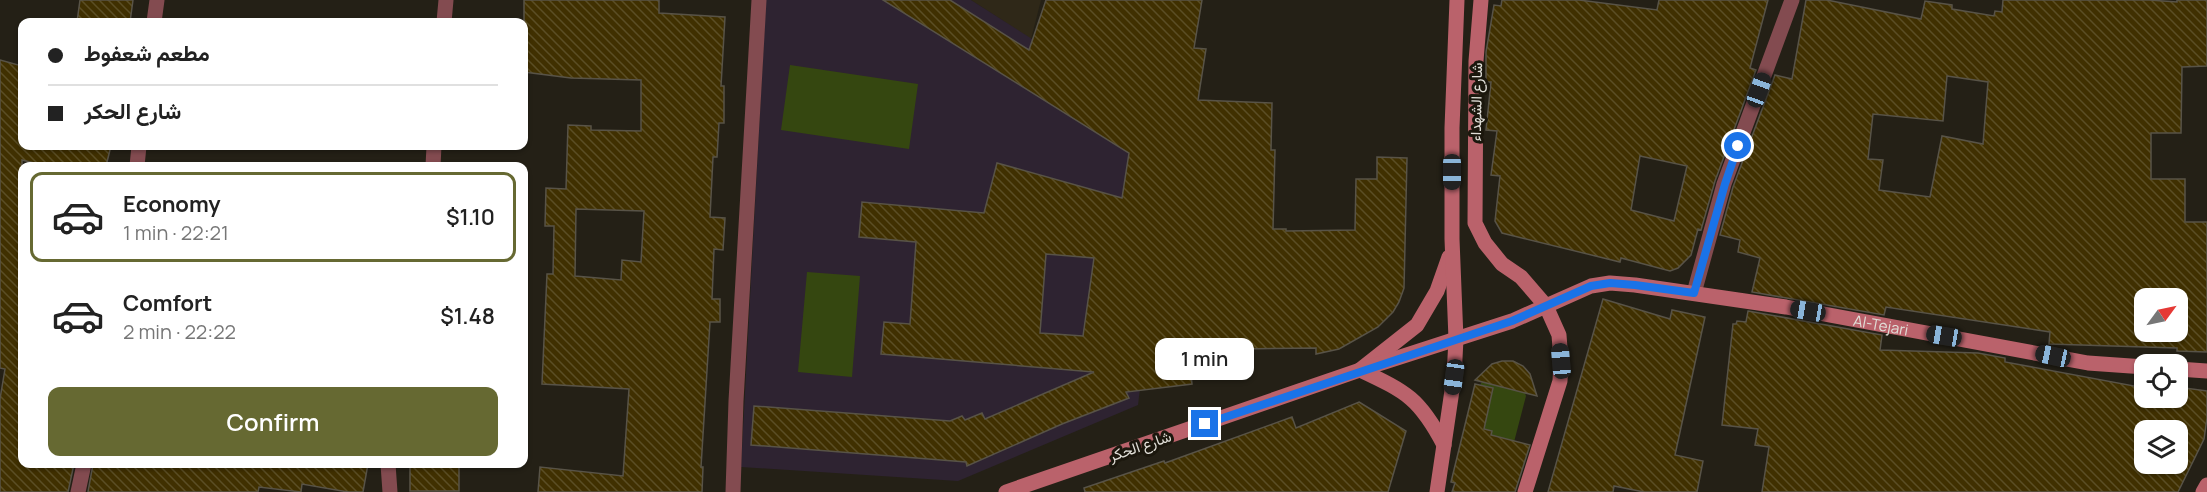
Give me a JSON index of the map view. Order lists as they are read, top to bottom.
{
  "streets": {
    "street": ["شارع الشهداء", "Al-Tejari", "شارع الحكر"]
  },
  "crossings": [
    ["شارع الشهداء", "Al-Tejari"],
    ["شارع الشهداء", "شارع الحكر"],
    ["Al-Tejari", "شارع الحكر"]
  ],
  "north": "top right",
  "page": {
    "banner": ["مطعم شعفوط", "شارع الحكر"],
    "list": [
      {
        "name": "Economy",
        "note": "1 min · 22:21",
        "value": "$1.10"
      },
      {
        "name": "Comfort",
        "note": "2 min · 22:22",
        "value": "$1.48"
      }
    ],
    "bubble": "1 min",
    "buttons": "Confirm"
  }
}
